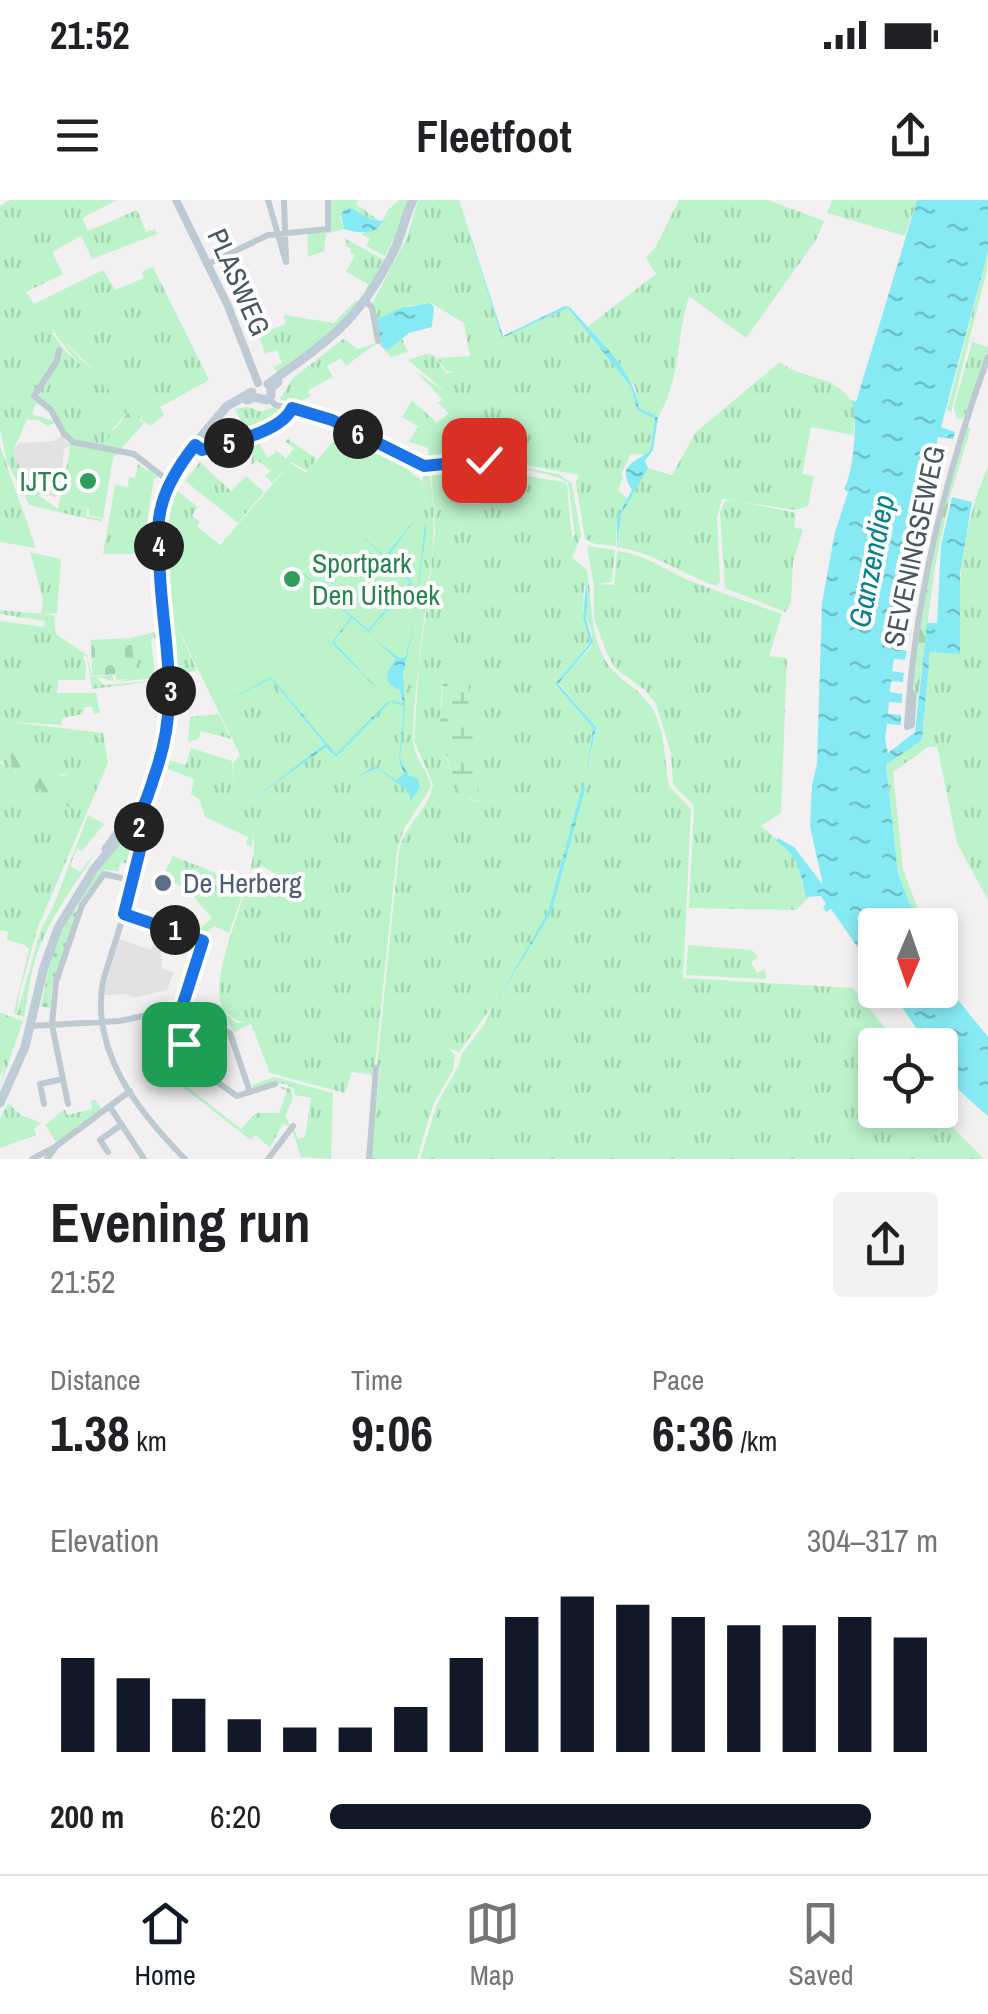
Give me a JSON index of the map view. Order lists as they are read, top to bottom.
{
  "streets": {
    "street": ["PLASWEG", "SEVENINGSEWEG"]
  },
  "water": ["Ganzendiep"],
  "places": ["IJTC", "Sportpark Den Uithoek", "De Herberg"],
  "north": "bottom",
  "page": {
    "status": "21:52",
    "header": "Fleetfoot",
    "pins": [
      "6",
      "5",
      "4",
      "3",
      "2",
      "1"
    ],
    "heading": ["Evening run", "21:52"],
    "stats": [
      ["Distance", "1.38 km"],
      ["Time", "9:06"],
      ["Pace", "6:36 /km"]
    ],
    "chart": ["Elevation", "304–317 m"],
    "list": [
      {
        "name": "200 m",
        "note": "6:20"
      }
    ],
    "tabs": ["Home", "Map", "Saved"]
  }
}
